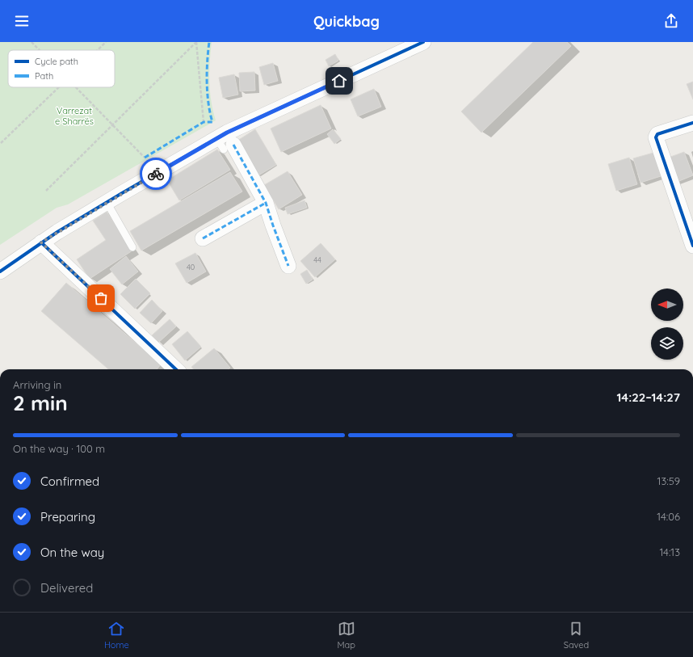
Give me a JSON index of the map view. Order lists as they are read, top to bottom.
{
  "parks": ["Varrezat e Sharrës"],
  "house_numbers": ["44", "40"],
  "legend": ["Cycle path", "Path"],
  "north": "left",
  "page": {
    "header": "Quickbag",
    "heading": ["2 min", "Arriving in", "14:22–14:27"],
    "bar": "On the way · 100 m",
    "list": [
      ["Confirmed", "13:59"],
      ["Preparing", "14:06"],
      ["On the way", "14:13"],
      "Delivered"
    ],
    "tabs": ["Home", "Map", "Saved"]
  }
}
